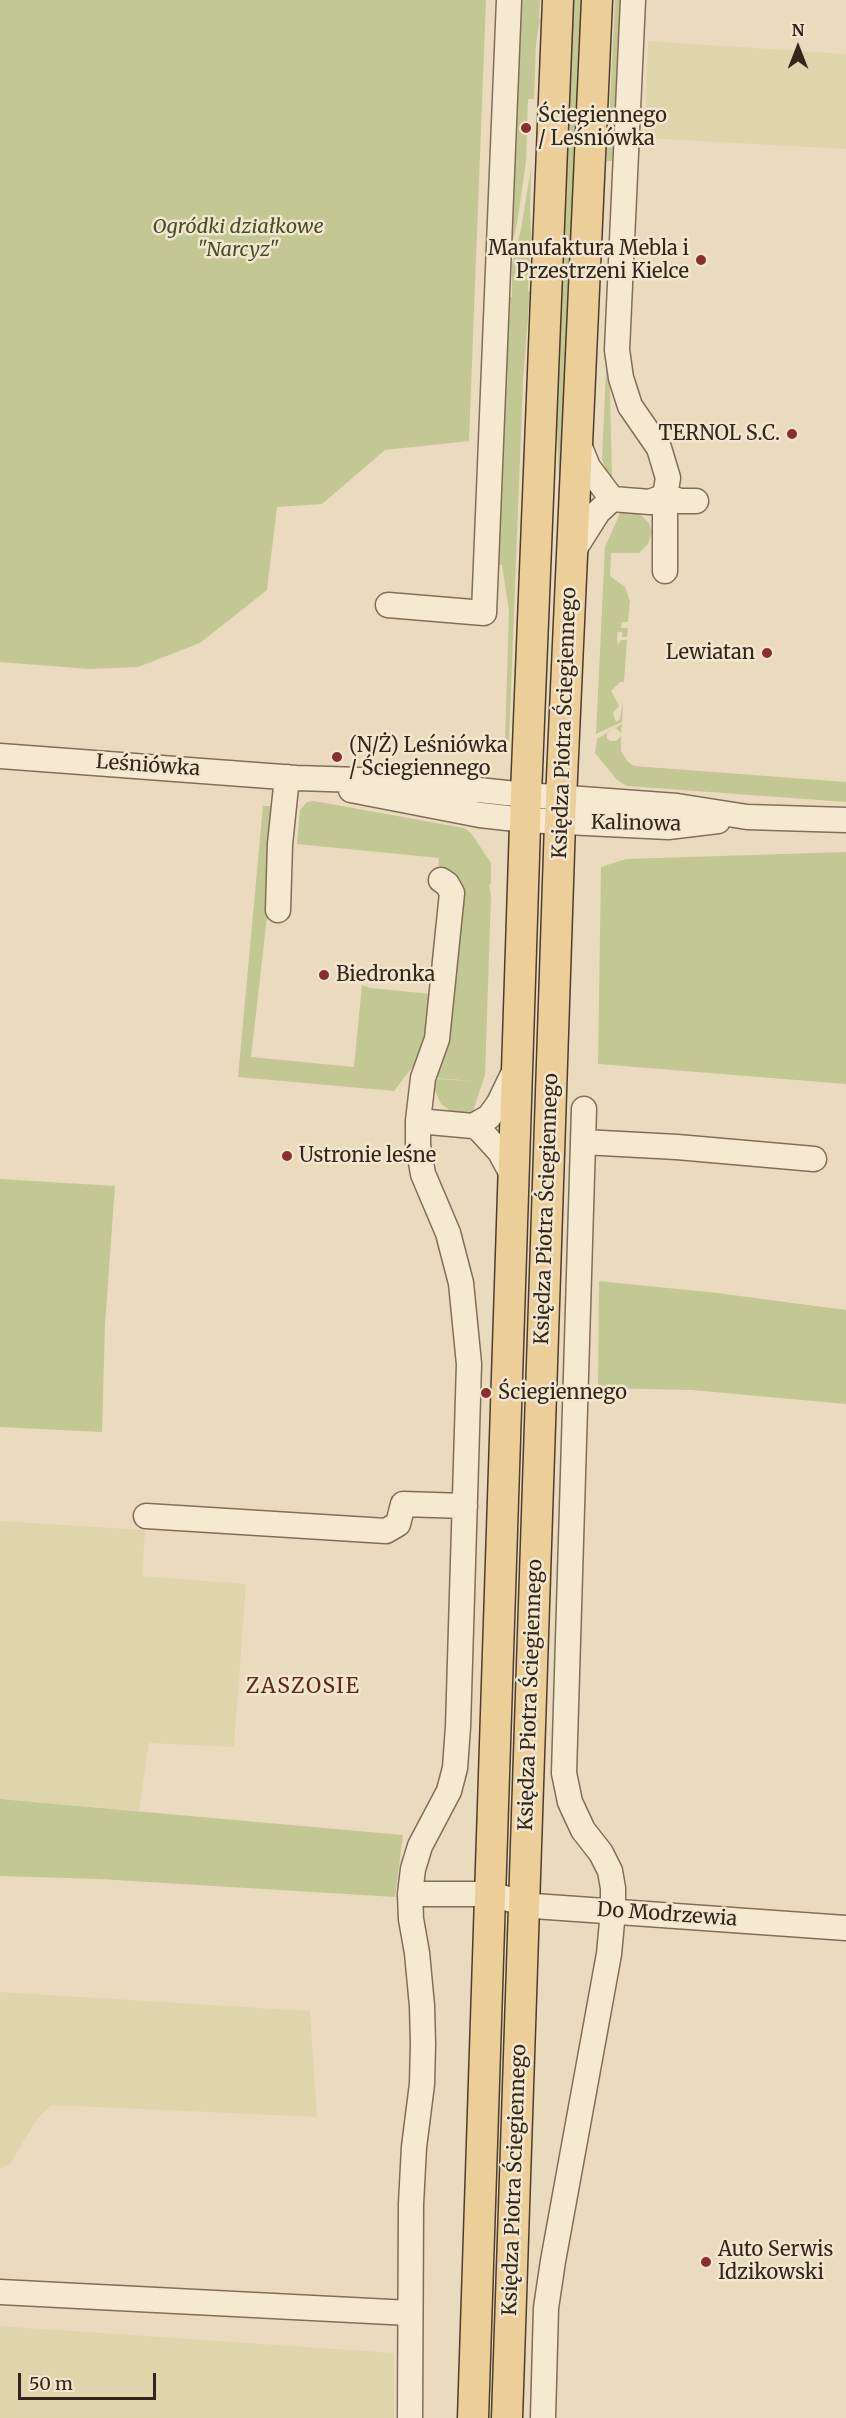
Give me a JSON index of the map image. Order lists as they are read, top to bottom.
{
  "streets": {
    "main road": ["Księdza Piotra Ściegiennego"],
    "street": ["Leśniówka", "Kalinowa", "Do Modrzewia"]
  },
  "crossings": [
    ["Księdza Piotra Ściegiennego", "Leśniówka"],
    ["Księdza Piotra Ściegiennego", "Kalinowa"],
    ["Księdza Piotra Ściegiennego", "Do Modrzewia"],
    ["Leśniówka", "Kalinowa"]
  ],
  "districts": ["ZASZOSIE"],
  "parks": ["Ogródki działkowe \"Narcyz\""],
  "places": [
    "Ściegiennego / Leśniówka",
    "Manufaktura Mebla i Przestrzeni Kielce",
    "TERNOL S.C.",
    "Lewiatan",
    "(N/Ż) Leśniówka / Ściegiennego",
    "Biedronka",
    "Ustronie leśne",
    "Ściegiennego",
    "Auto Serwis Idzikowski"
  ],
  "scale_bar": "50 m",
  "north": "top"
}
